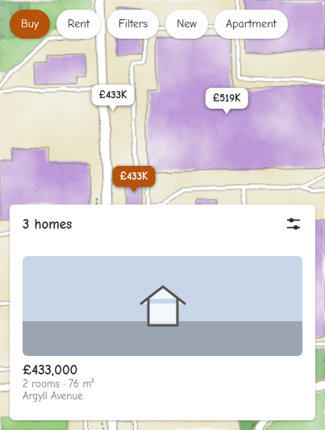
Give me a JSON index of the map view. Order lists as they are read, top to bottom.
{
  "page": {
    "chip": [
      "Buy",
      "Rent",
      "Filters",
      "New",
      "Apartment"
    ],
    "price": ["£433K", "£519K", "£433K"],
    "heading": "3 homes",
    "list": [
      {
        "name": "£433,000",
        "note": "2 rooms · 76 m² · Argyll Avenue"
      }
    ]
  }
}
